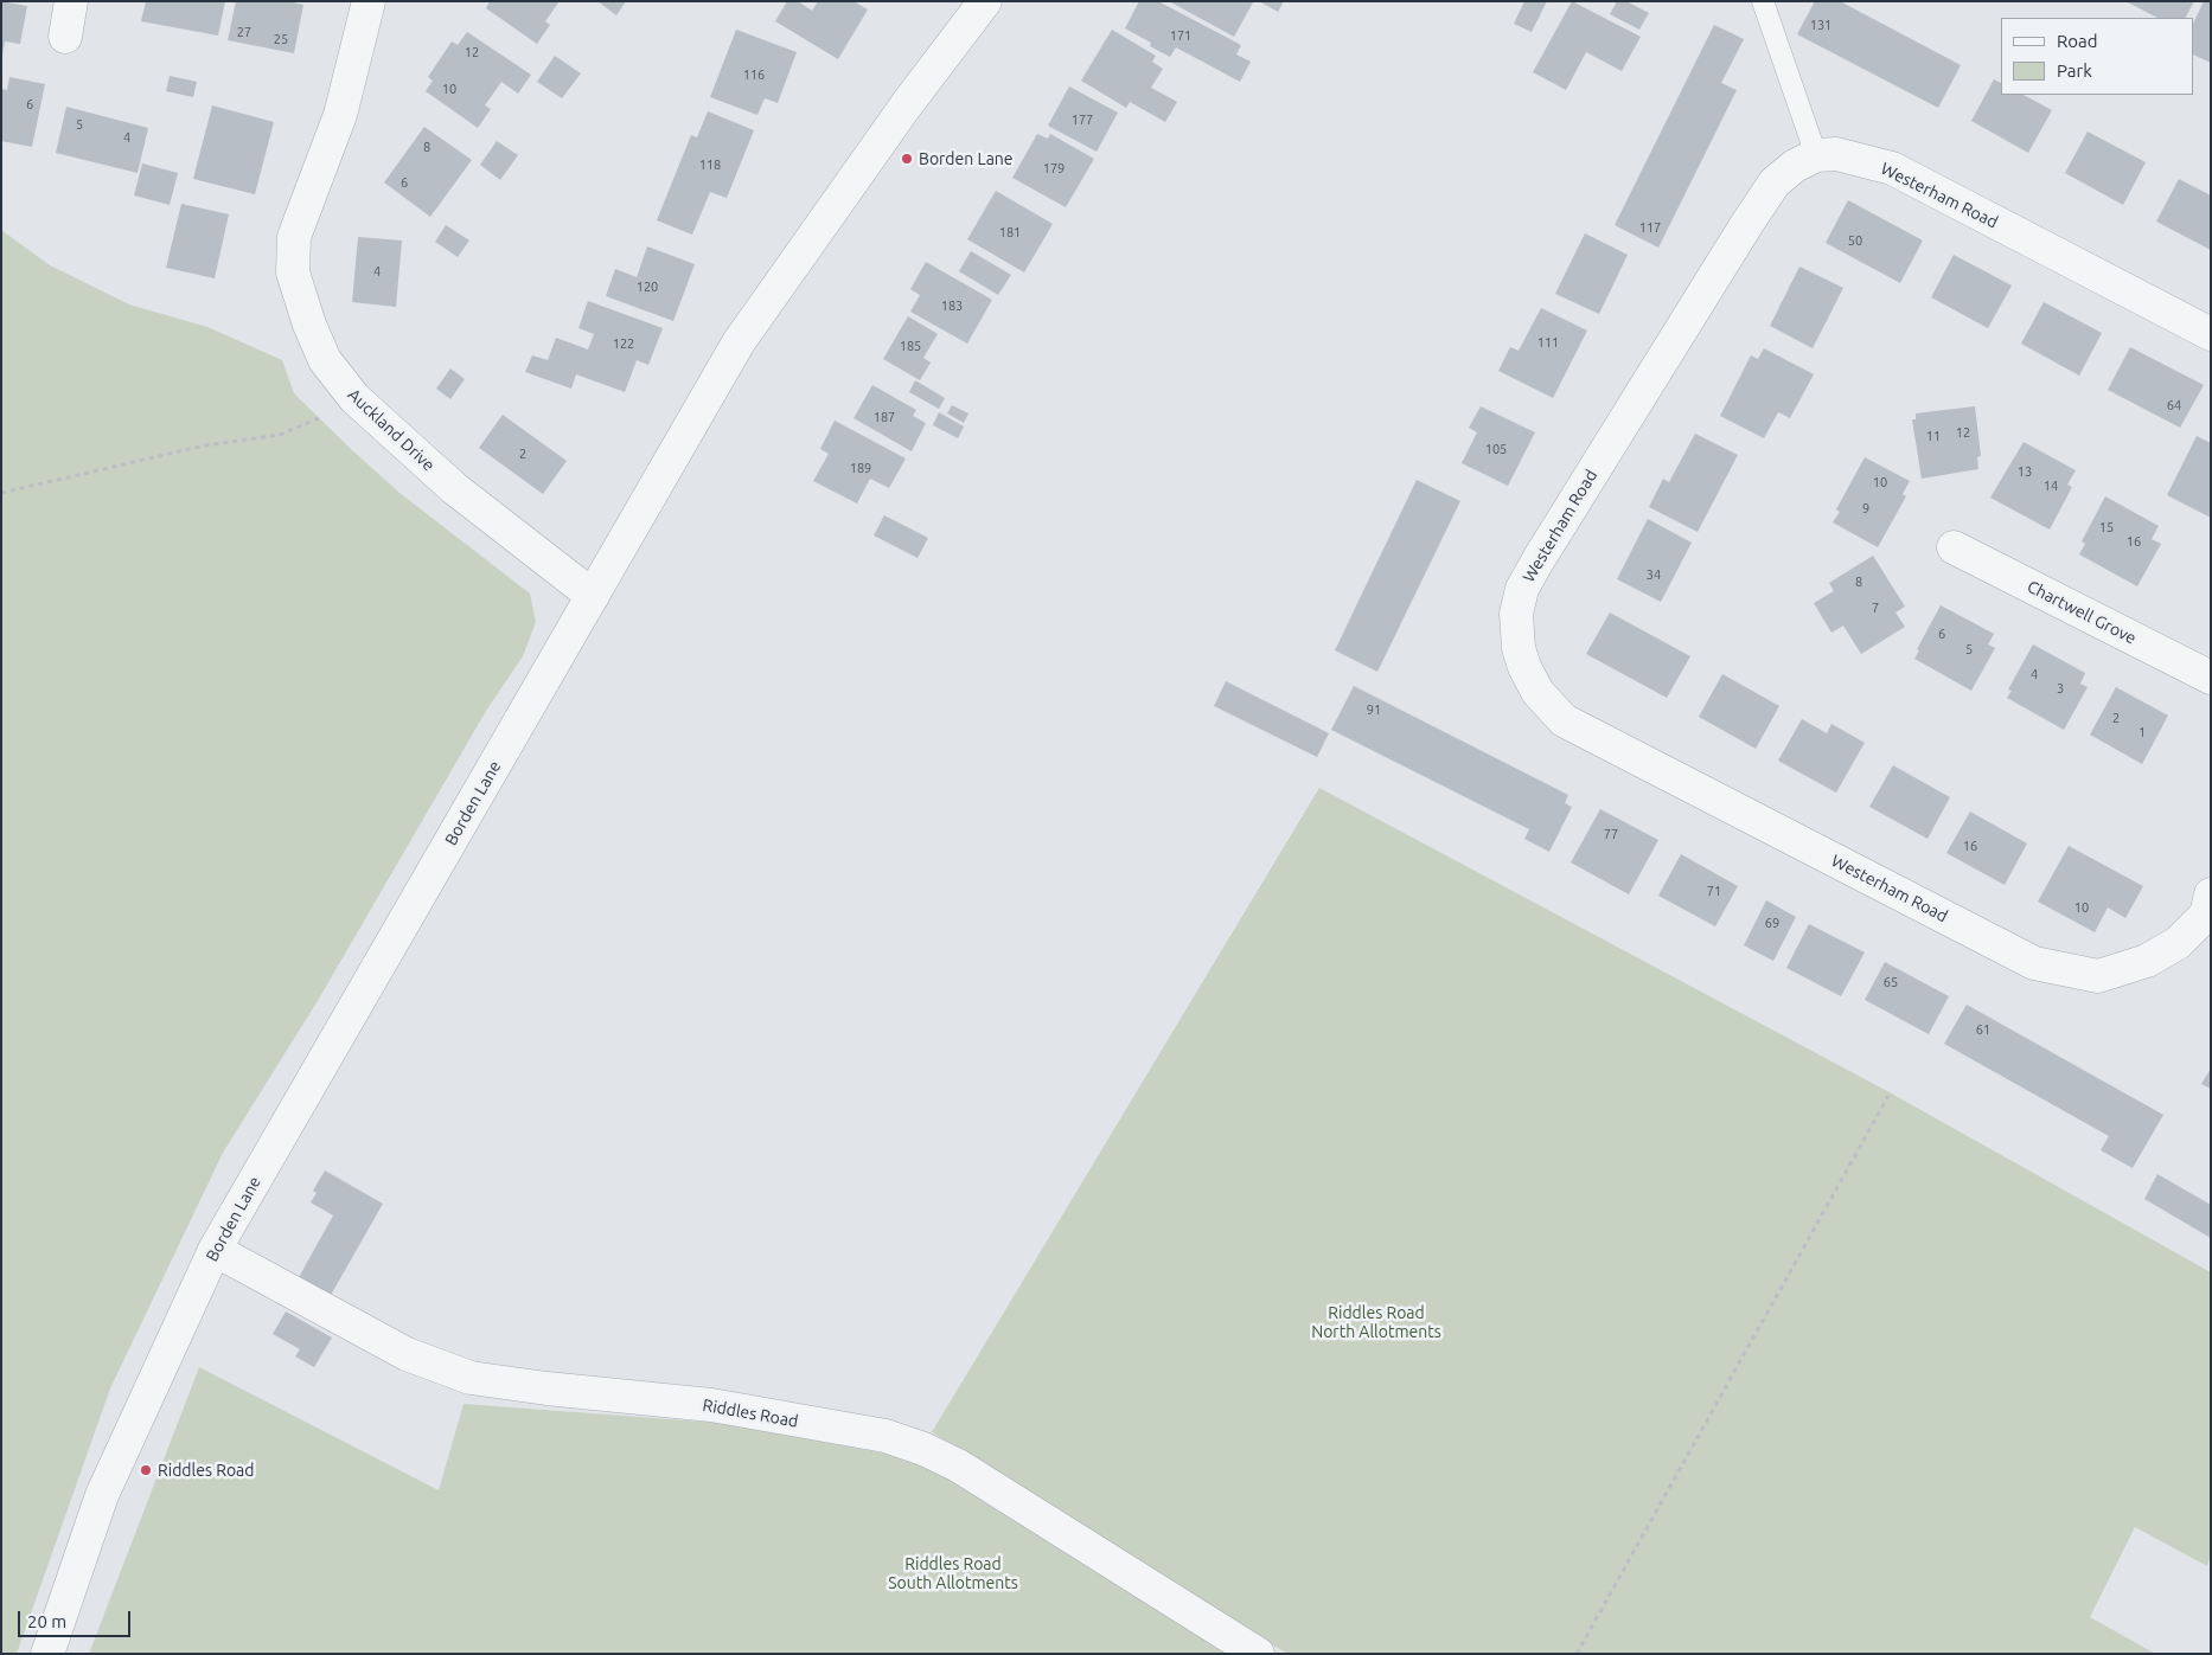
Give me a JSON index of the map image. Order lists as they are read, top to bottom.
{
  "streets": {
    "street": [
      "Westerham Road",
      "Auckland Drive",
      "Chartwell Grove",
      "Borden Lane",
      "Riddles Road"
    ]
  },
  "crossings": [
    ["Auckland Drive", "Borden Lane"],
    ["Borden Lane", "Riddles Road"]
  ],
  "parks": ["Riddles Road North Allotments", "Riddles Road South Allotments"],
  "places": ["Borden Lane", "Riddles Road"],
  "house_numbers": [
    "131",
    "27",
    "171",
    "25",
    "12",
    "116",
    "10",
    "6",
    "177",
    "5",
    "4",
    "8",
    "118",
    "179",
    "6",
    "117",
    "181",
    "50",
    "4",
    "120",
    "183",
    "111",
    "122",
    "185",
    "64",
    "187",
    "12",
    "11",
    "105",
    "2",
    "189",
    "13",
    "10",
    "14",
    "9",
    "15",
    "16",
    "34",
    "8",
    "7",
    "6",
    "5",
    "4",
    "3",
    "91",
    "2",
    "1",
    "77",
    "16",
    "71",
    "10",
    "69",
    "65",
    "61"
  ],
  "legend": ["Road", "Park"],
  "scale_bar": "20 m"
}
